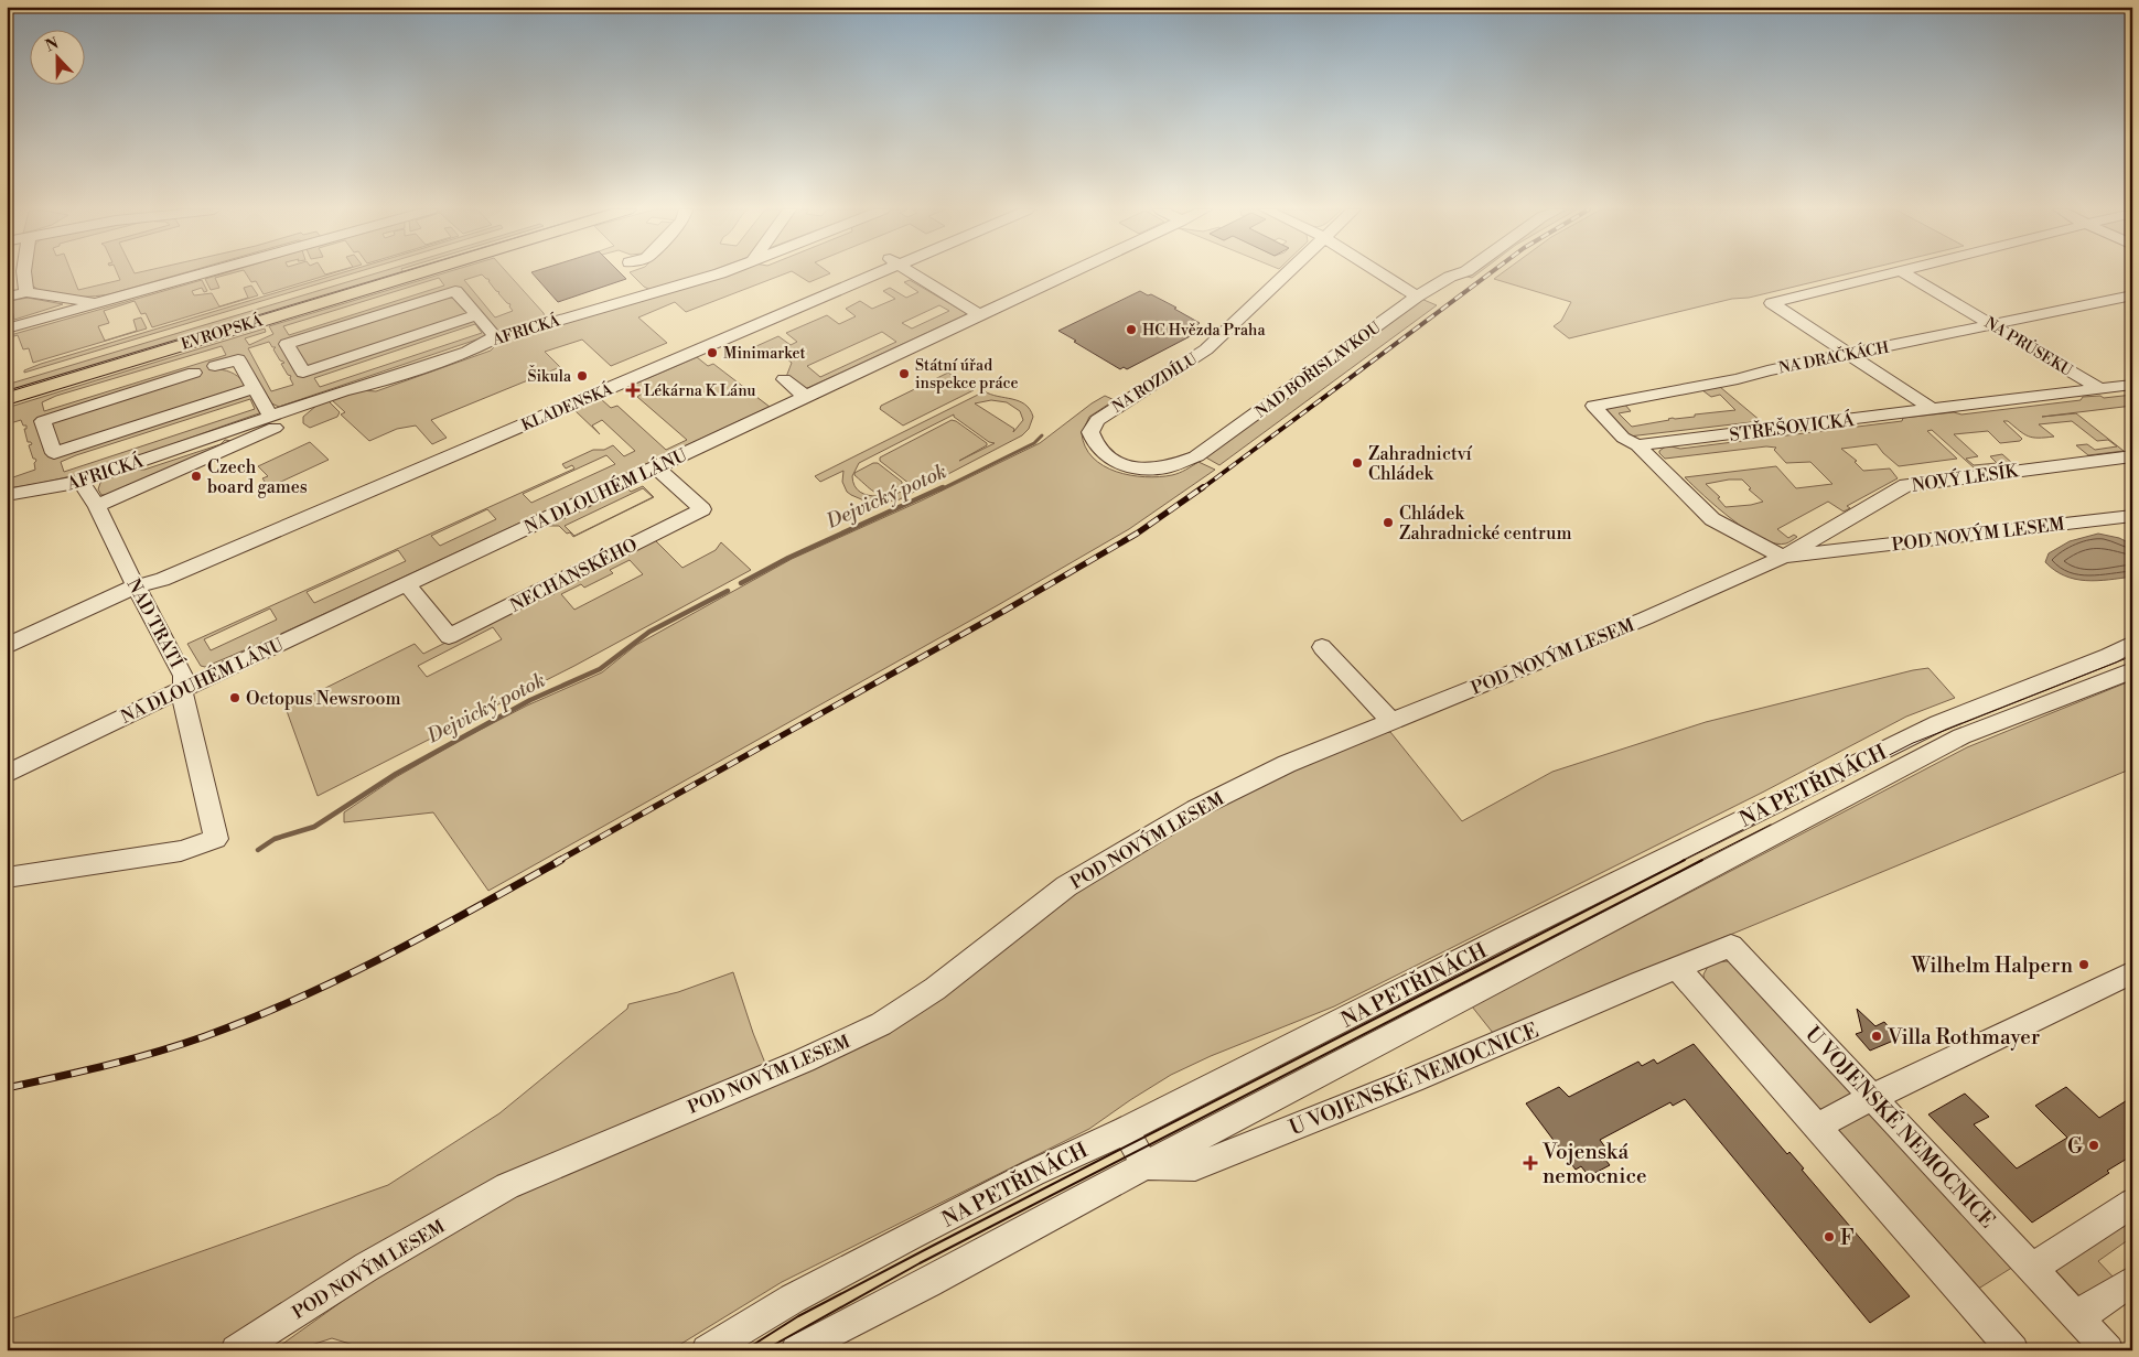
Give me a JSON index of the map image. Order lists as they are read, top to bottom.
{
  "streets": {
    "main road": ["EVROPSKÁ"],
    "street": [
      "AFRICKÁ",
      "NA PRŮSEKU",
      "NA DRAČKÁCH",
      "NAD BOŘISLAVKOU",
      "NA ROZDÍLU",
      "KLADENSKÁ",
      "STŘEŠOVICKÁ",
      "NOVÝ LESÍK",
      "NA DLOUHÉM LÁNU",
      "POD NOVÝM LESEM",
      "NECHANSKÉHO",
      "NAD TRATÍ",
      "NA PETŘINÁCH",
      "U VOJENSKÉ NEMOCNICE"
    ]
  },
  "crossings": [
    ["AFRICKÁ", "NAD TRATÍ"],
    ["NA PRŮSEKU", "NA DRAČKÁCH"],
    ["NA PRŮSEKU", "STŘEŠOVICKÁ"],
    ["NA DRAČKÁCH", "STŘEŠOVICKÁ"],
    ["NAD BOŘISLAVKOU", "NA ROZDÍLU"],
    ["KLADENSKÁ", "NAD TRATÍ"],
    ["NOVÝ LESÍK", "POD NOVÝM LESEM"],
    ["NA DLOUHÉM LÁNU", "NECHANSKÉHO"],
    ["NA DLOUHÉM LÁNU", "NAD TRATÍ"],
    ["NA PETŘINÁCH", "U VOJENSKÉ NEMOCNICE"]
  ],
  "water": ["Dejvický potok"],
  "places": {
    "other": [
      "HC Hvězda Praha",
      "Minimarket",
      "Státní úřad inspekce práce",
      "Šikula",
      "Zahradnictví Chládek",
      "Czech board games",
      "Chládek Zahradnické centrum",
      "Octopus Newsroom",
      "Wilhelm Halpern",
      "Villa Rothmayer",
      "G",
      "F"
    ],
    "health": ["Lékárna K Lánu", "Vojenská nemocnice"]
  },
  "north": "top"
}
